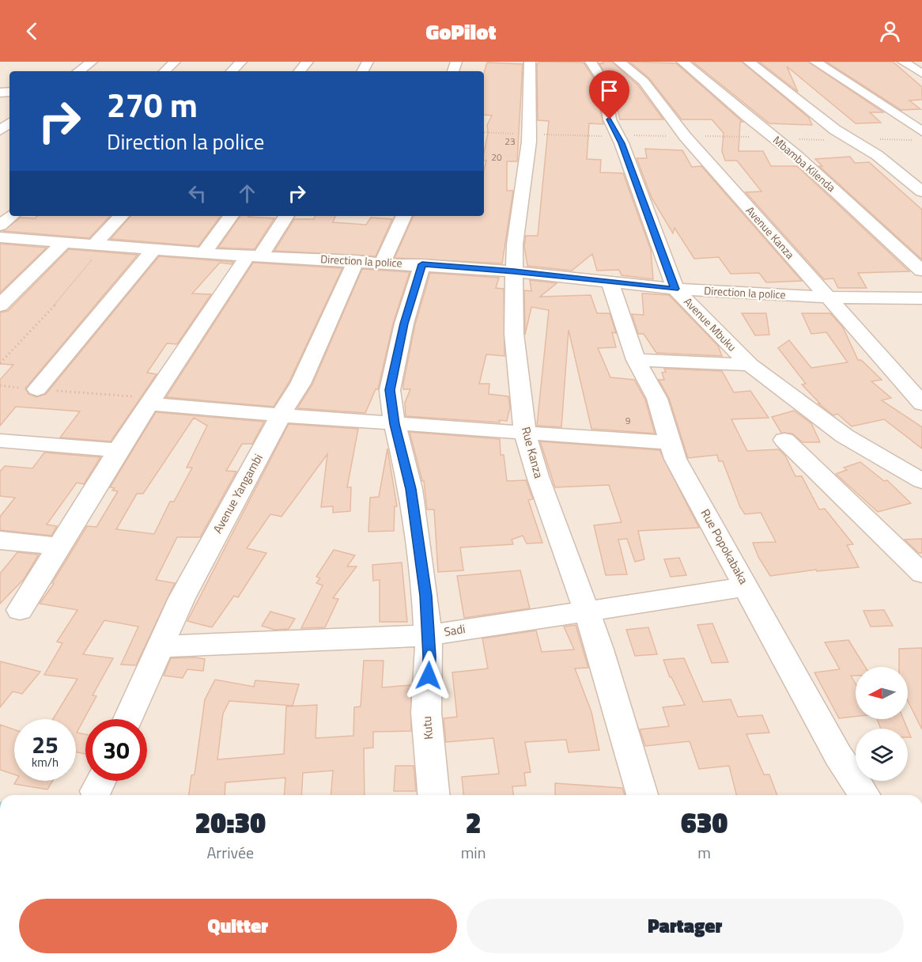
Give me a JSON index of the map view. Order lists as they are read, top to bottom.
{
  "streets": {
    "street": [
      "Mbamba Kilenda",
      "Avenue Kanza",
      "Direction la police",
      "Avenue Mbuku",
      "Rue Kanza",
      "Avenue Yangambi",
      "Rue Popokabaka",
      "Sadi",
      "Kutu"
    ]
  },
  "crossings": [
    ["Avenue Kanza", "Direction la police"],
    ["Direction la police", "Avenue Mbuku"],
    ["Direction la police", "Rue Kanza"],
    ["Direction la police", "Avenue Yangambi"],
    ["Direction la police", "Rue Popokabaka"],
    ["Direction la police", "Kutu"],
    ["Rue Kanza", "Sadi"],
    ["Avenue Yangambi", "Sadi"],
    ["Rue Popokabaka", "Sadi"],
    ["Sadi", "Kutu"]
  ],
  "house_numbers": ["23", "20", "9"],
  "north": "left",
  "page": {
    "header": "GoPilot",
    "turn": ["270 m", "Direction la police"],
    "speed": "25 km/h",
    "limit": "30",
    "eta": [
      "20:30",
      "Arrivée",
      "2",
      "min",
      "630",
      "m"
    ],
    "buttons": ["Quitter", "Partager"]
  }
}
